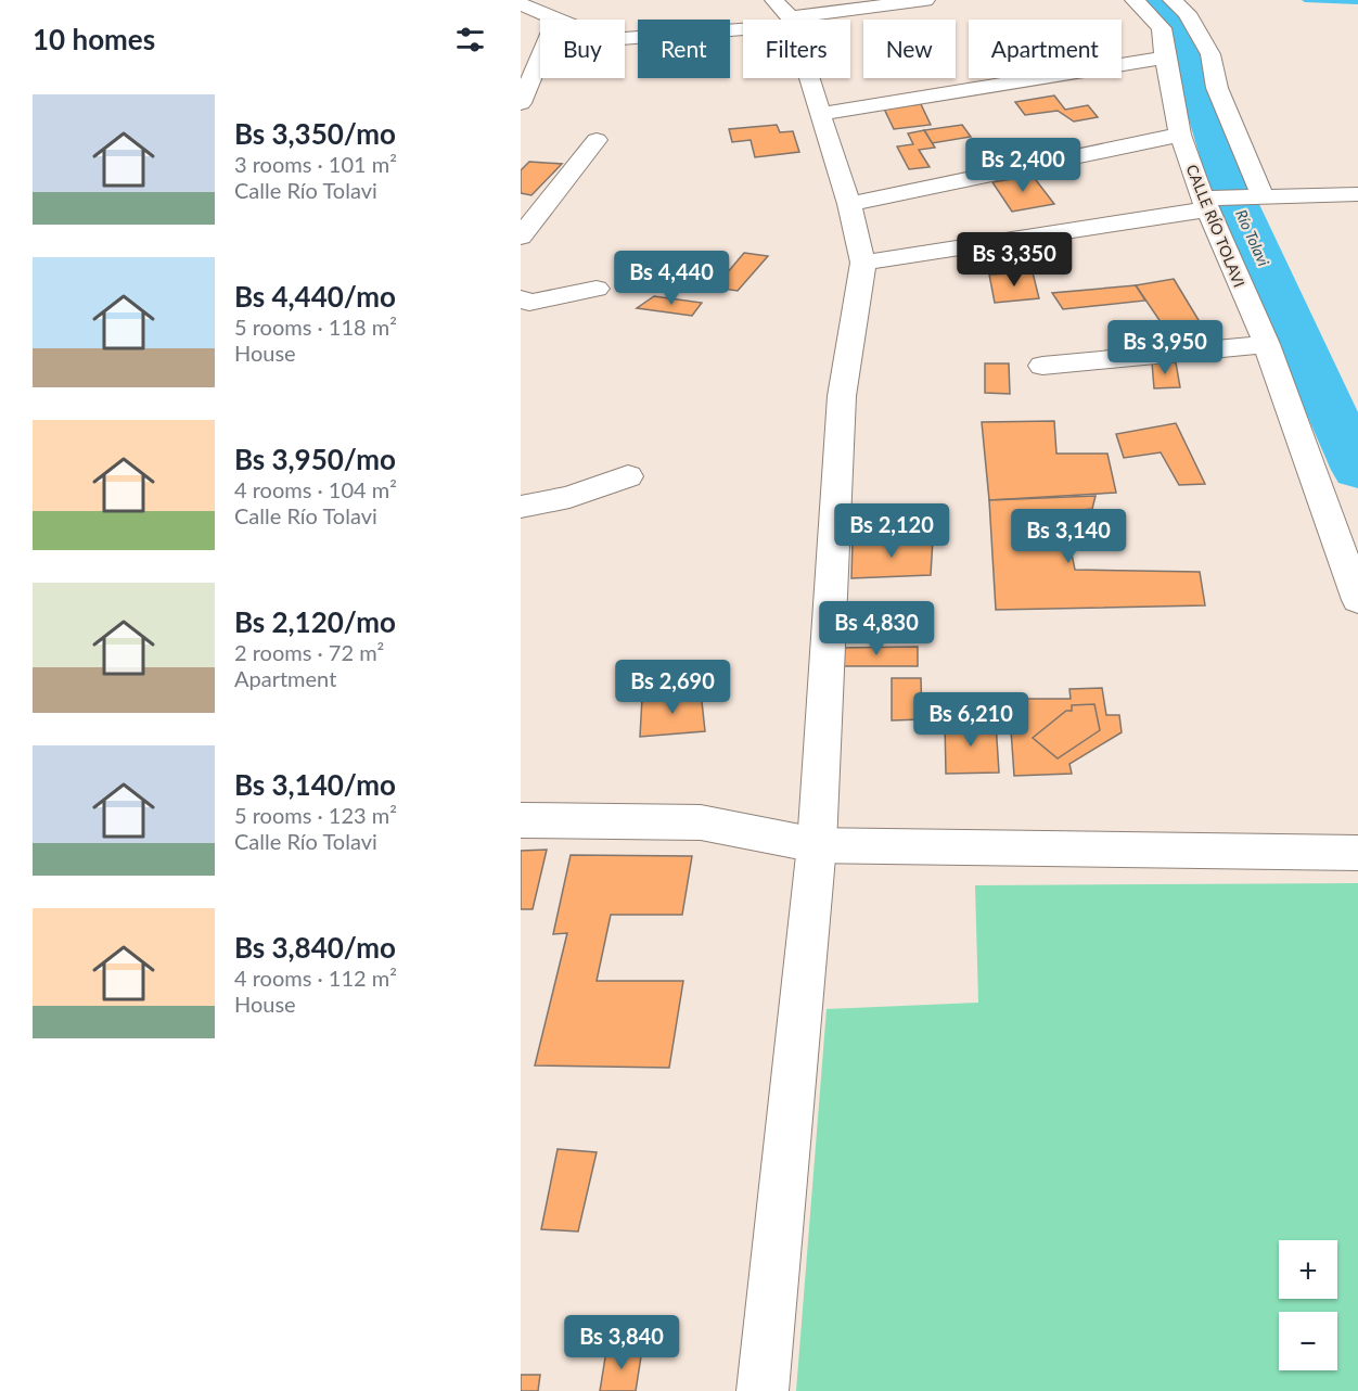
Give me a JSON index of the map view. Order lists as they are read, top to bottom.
{
  "streets": {
    "street": ["CALLE RÍO TOLAVI"]
  },
  "water": ["Río Tolavi"],
  "page": {
    "heading": "10 homes",
    "chip": [
      "Buy",
      "Rent",
      "Filters",
      "New",
      "Apartment"
    ],
    "list": [
      {
        "name": "Bs 3,350/mo",
        "note": "3 rooms · 101 m² · Calle Río Tolavi"
      },
      {
        "name": "Bs 4,440/mo",
        "note": "5 rooms · 118 m² · House"
      },
      {
        "name": "Bs 3,950/mo",
        "note": "4 rooms · 104 m² · Calle Río Tolavi"
      },
      {
        "name": "Bs 2,120/mo",
        "note": "2 rooms · 72 m² · Apartment"
      },
      {
        "name": "Bs 3,140/mo",
        "note": "5 rooms · 123 m² · Calle Río Tolavi"
      },
      {
        "name": "Bs 3,840/mo",
        "note": "4 rooms · 112 m² · House"
      }
    ],
    "price": [
      "Bs 2,400",
      "Bs 3,350",
      "Bs 4,440",
      "Bs 3,950",
      "Bs 2,120",
      "Bs 3,140",
      "Bs 4,830",
      "Bs 2,690",
      "Bs 6,210",
      "Bs 3,840"
    ],
    "map_buttons": ["+", "−"]
  }
}
